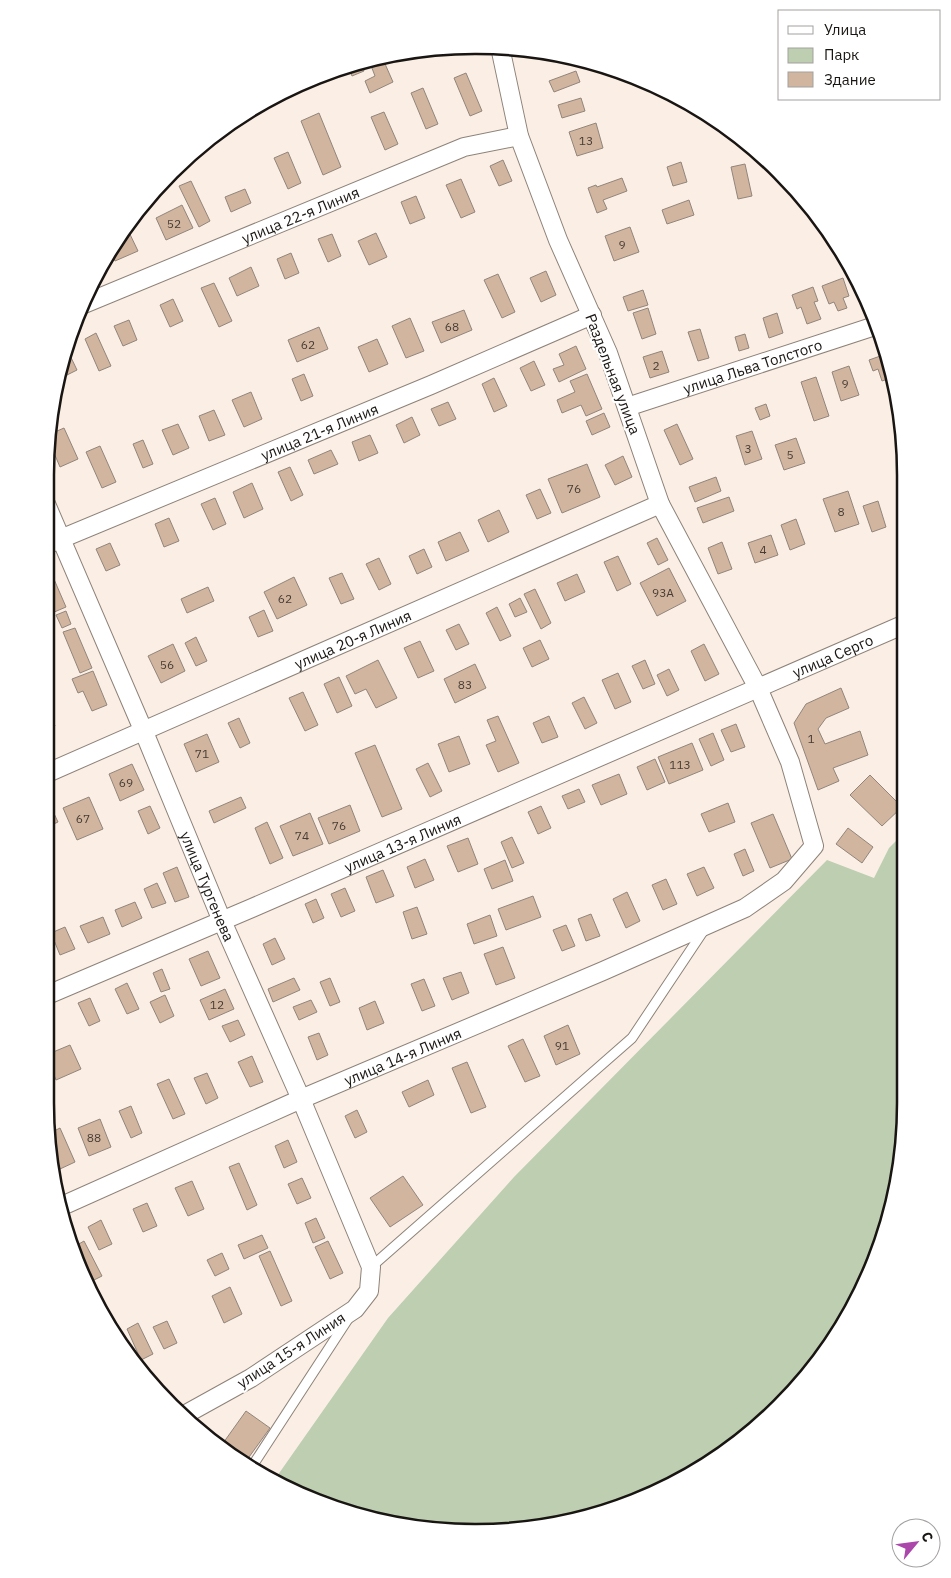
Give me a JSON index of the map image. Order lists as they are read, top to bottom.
{
  "streets": {
    "street": [
      "улица 22-я Линия",
      "улица Льва Толстого",
      "Раздельная улица",
      "улица 21-я Линия",
      "улица 20-я Линия",
      "улица Серго",
      "улица 13-я Линия",
      "улица Тургенева",
      "улица 14-я Линия",
      "улица 15-я Линия"
    ]
  },
  "crossings": [
    ["улица 22-я Линия", "Раздельная улица"],
    ["улица Льва Толстого", "Раздельная улица"],
    ["Раздельная улица", "улица 21-я Линия"],
    ["Раздельная улица", "улица 20-я Линия"],
    ["Раздельная улица", "улица Серго"],
    ["Раздельная улица", "улица 13-я Линия"],
    ["Раздельная улица", "улица 14-я Линия"],
    ["улица 21-я Линия", "улица Тургенева"],
    ["улица 20-я Линия", "улица Тургенева"],
    ["улица Серго", "улица 13-я Линия"],
    ["улица 13-я Линия", "улица Тургенева"],
    ["улица Тургенева", "улица 14-я Линия"],
    ["улица Тургенева", "улица 15-я Линия"]
  ],
  "house_numbers": [
    "13",
    "52",
    "9",
    "68",
    "62",
    "2",
    "9",
    "3",
    "5",
    "76",
    "8",
    "4",
    "93А",
    "62",
    "56",
    "83",
    "1",
    "71",
    "113",
    "69",
    "67",
    "76",
    "74",
    "12",
    "91",
    "88"
  ],
  "legend": ["Улица", "Парк", "Здание"],
  "north": "top right"
}
